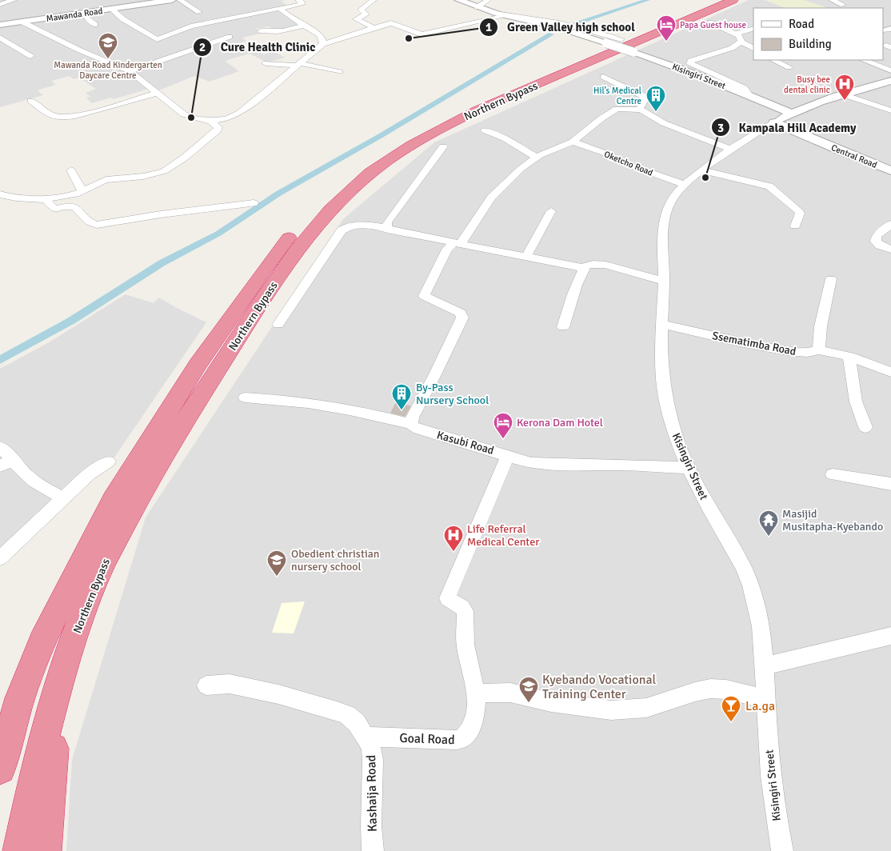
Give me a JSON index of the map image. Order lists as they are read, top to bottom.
{
  "streets": {
    "highway": ["Northern Bypass"],
    "street": [
      "Mawanda Road",
      "Kisingiri Street",
      "Central Road",
      "Oketcho Road",
      "Ssematimba Road",
      "Kasubi Road",
      "Goal Road",
      "Kashaija Road"
    ]
  },
  "crossings": [
    ["Kisingiri Street", "Central Road"],
    ["Kisingiri Street", "Oketcho Road"],
    ["Kisingiri Street", "Ssematimba Road"],
    ["Kisingiri Street", "Kasubi Road"],
    ["Goal Road", "Kashaija Road"]
  ],
  "places": {
    "other": ["Green Valley high school", "Cure Health Clinic", "Kampala Hill Academy"],
    "hotel": ["Papa Guest house", "Kerona Dam Hotel"],
    "school or university": ["Mawanda Road Kindergarten Daycare Centre", "Obedient christian nursery school", "Kyebando Vocational Training Center"],
    "hospital": ["Busy bee dental clinic", "Life Referral Medical Center"],
    "building": ["Hil’s Medical Centre", "By-Pass Nursery School"],
    "temple": ["Masijid Musitapha-Kyebando"],
    "bar": ["La.ga"]
  },
  "legend": ["Road", "Building"]
}
